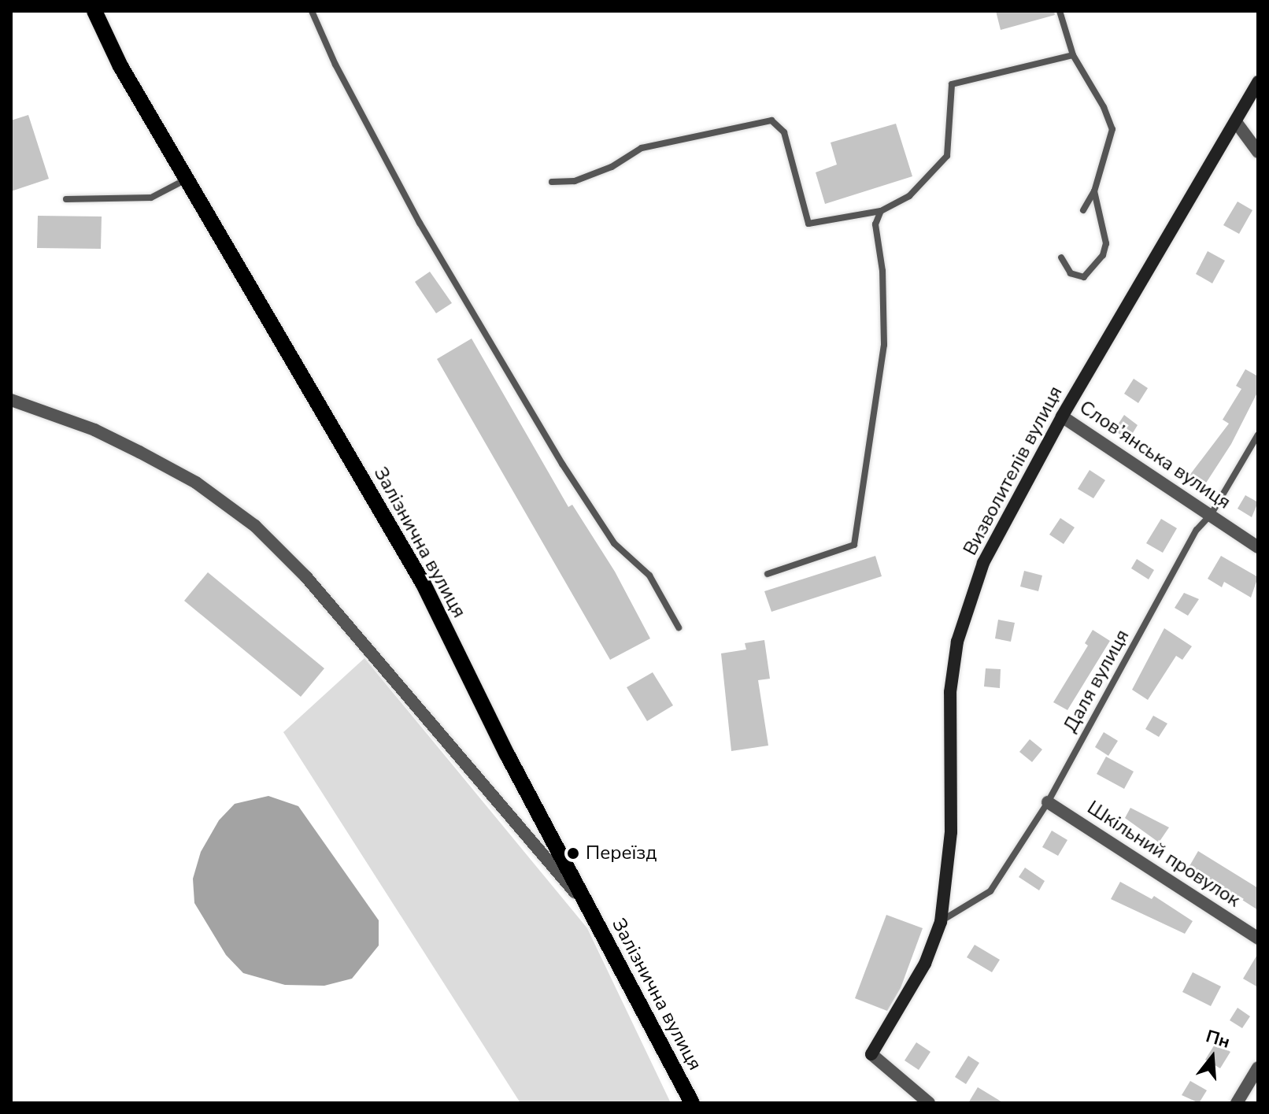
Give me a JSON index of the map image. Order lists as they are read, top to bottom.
{
  "streets": {
    "main road": ["Залізнична вулиця"],
    "street": ["Слов’янська вулиця", "Визволителів вулиця", "Шкільний провулок"],
    "lane": ["Даля вулиця"]
  },
  "crossings": [
    ["Слов’янська вулиця", "Визволителів вулиця"],
    ["Слов’янська вулиця", "Даля вулиця"],
    ["Визволителів вулиця", "Даля вулиця"],
    ["Даля вулиця", "Шкільний провулок"]
  ],
  "places": ["Переїзд"],
  "north": "top"
}
